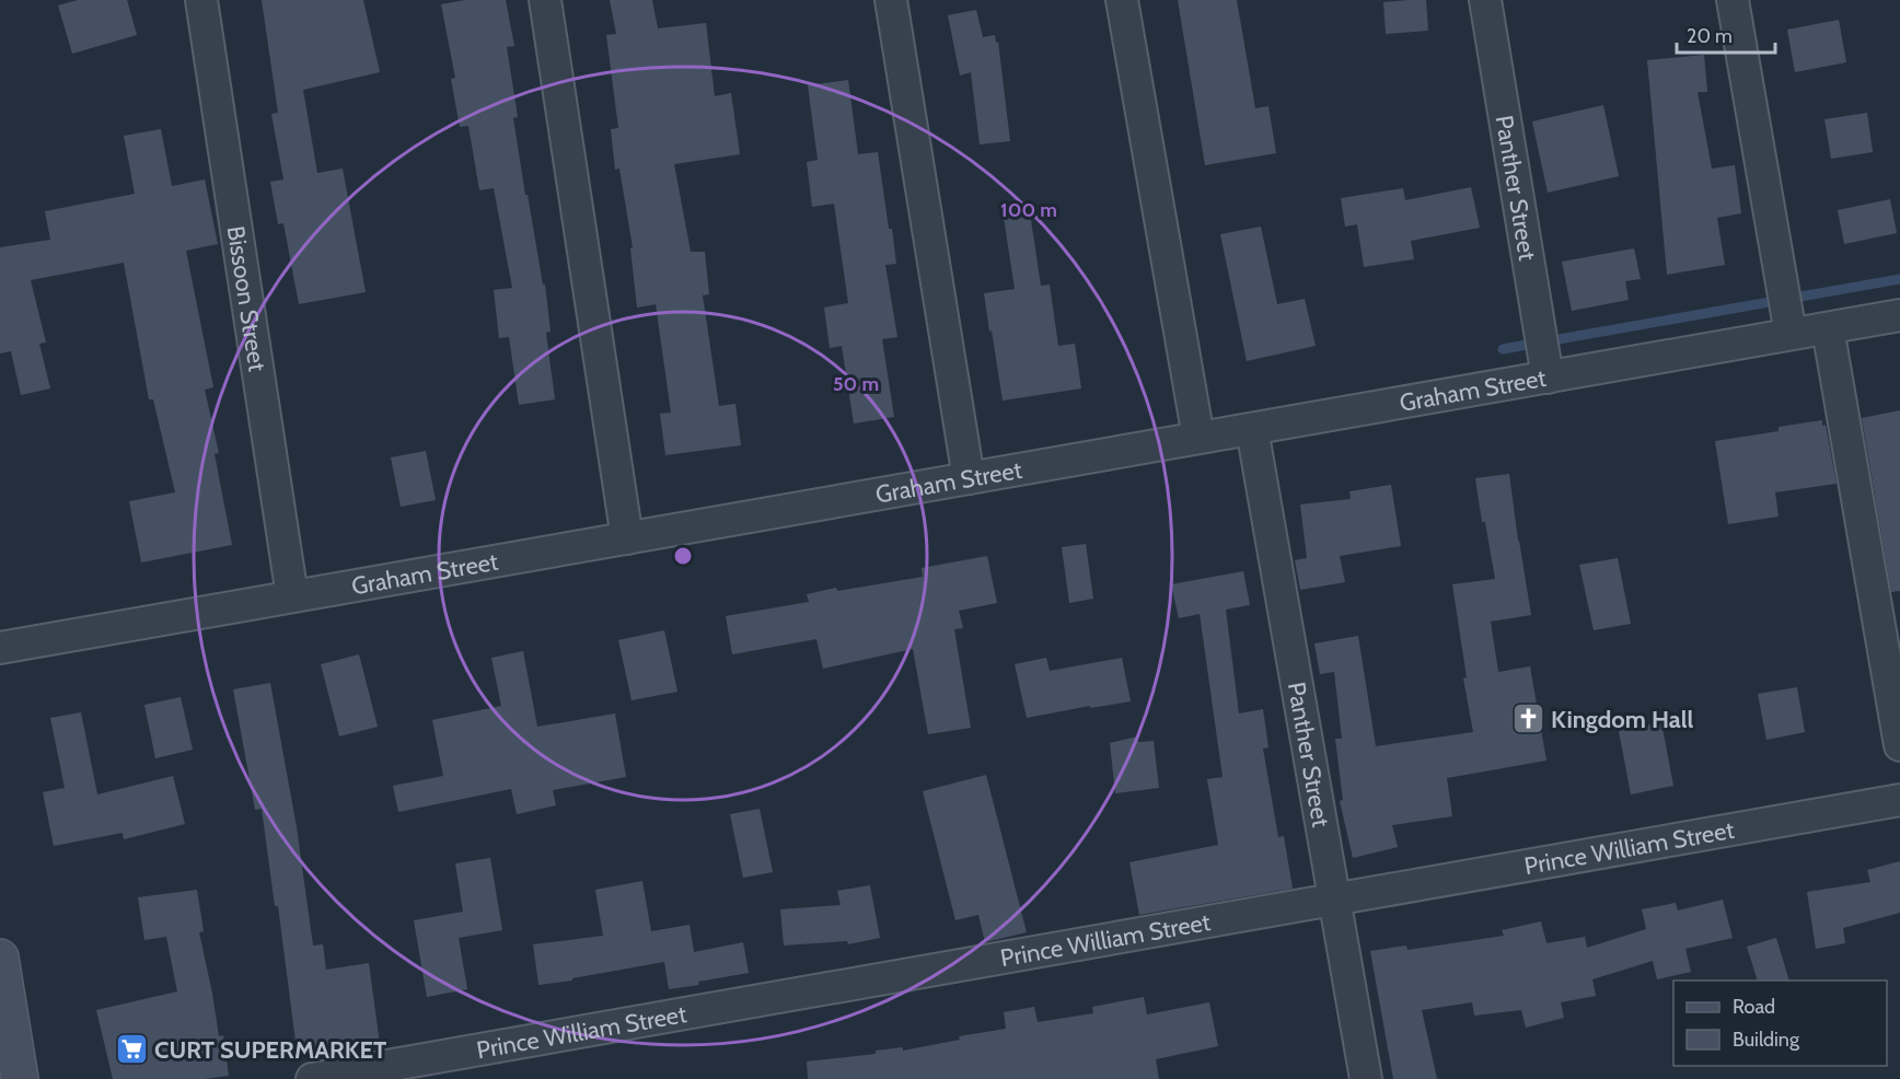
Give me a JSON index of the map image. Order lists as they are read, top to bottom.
{
  "streets": {
    "street": [
      "Panther Street",
      "Bissoon Street",
      "Graham Street",
      "Prince William Street"
    ]
  },
  "crossings": [
    ["Panther Street", "Graham Street"],
    ["Panther Street", "Prince William Street"],
    ["Bissoon Street", "Graham Street"]
  ],
  "places": {
    "church": ["Kingdom Hall"],
    "supermarket": ["CURT SUPERMARKET"]
  },
  "legend": ["Road", "Building"],
  "scale_bar": "20 m",
  "rings": ["100 m", "50 m"]
}
